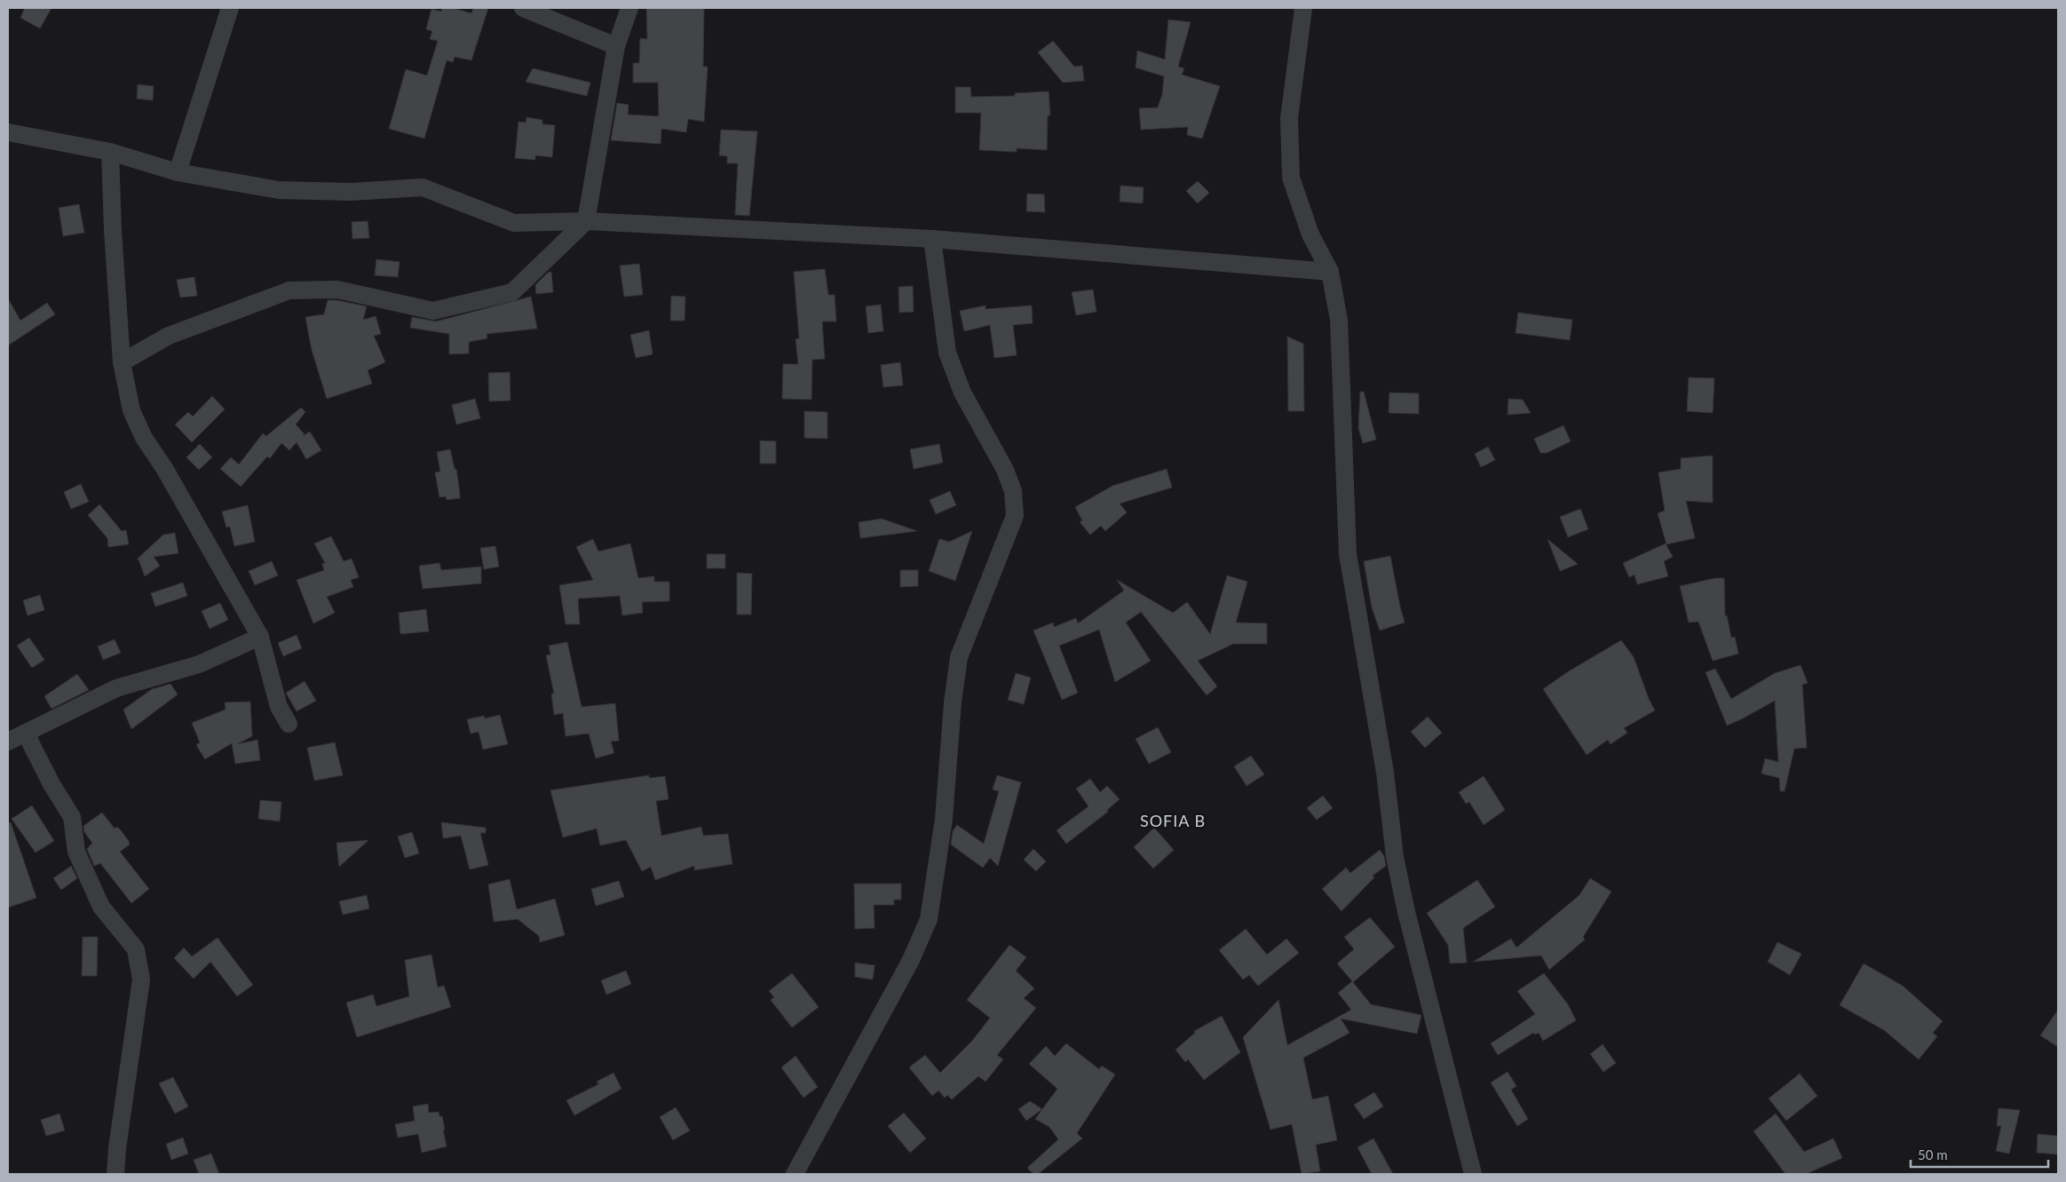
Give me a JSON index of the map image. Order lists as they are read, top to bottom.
{
  "districts": ["SOFIA B"],
  "scale_bar": "50 m"
}
